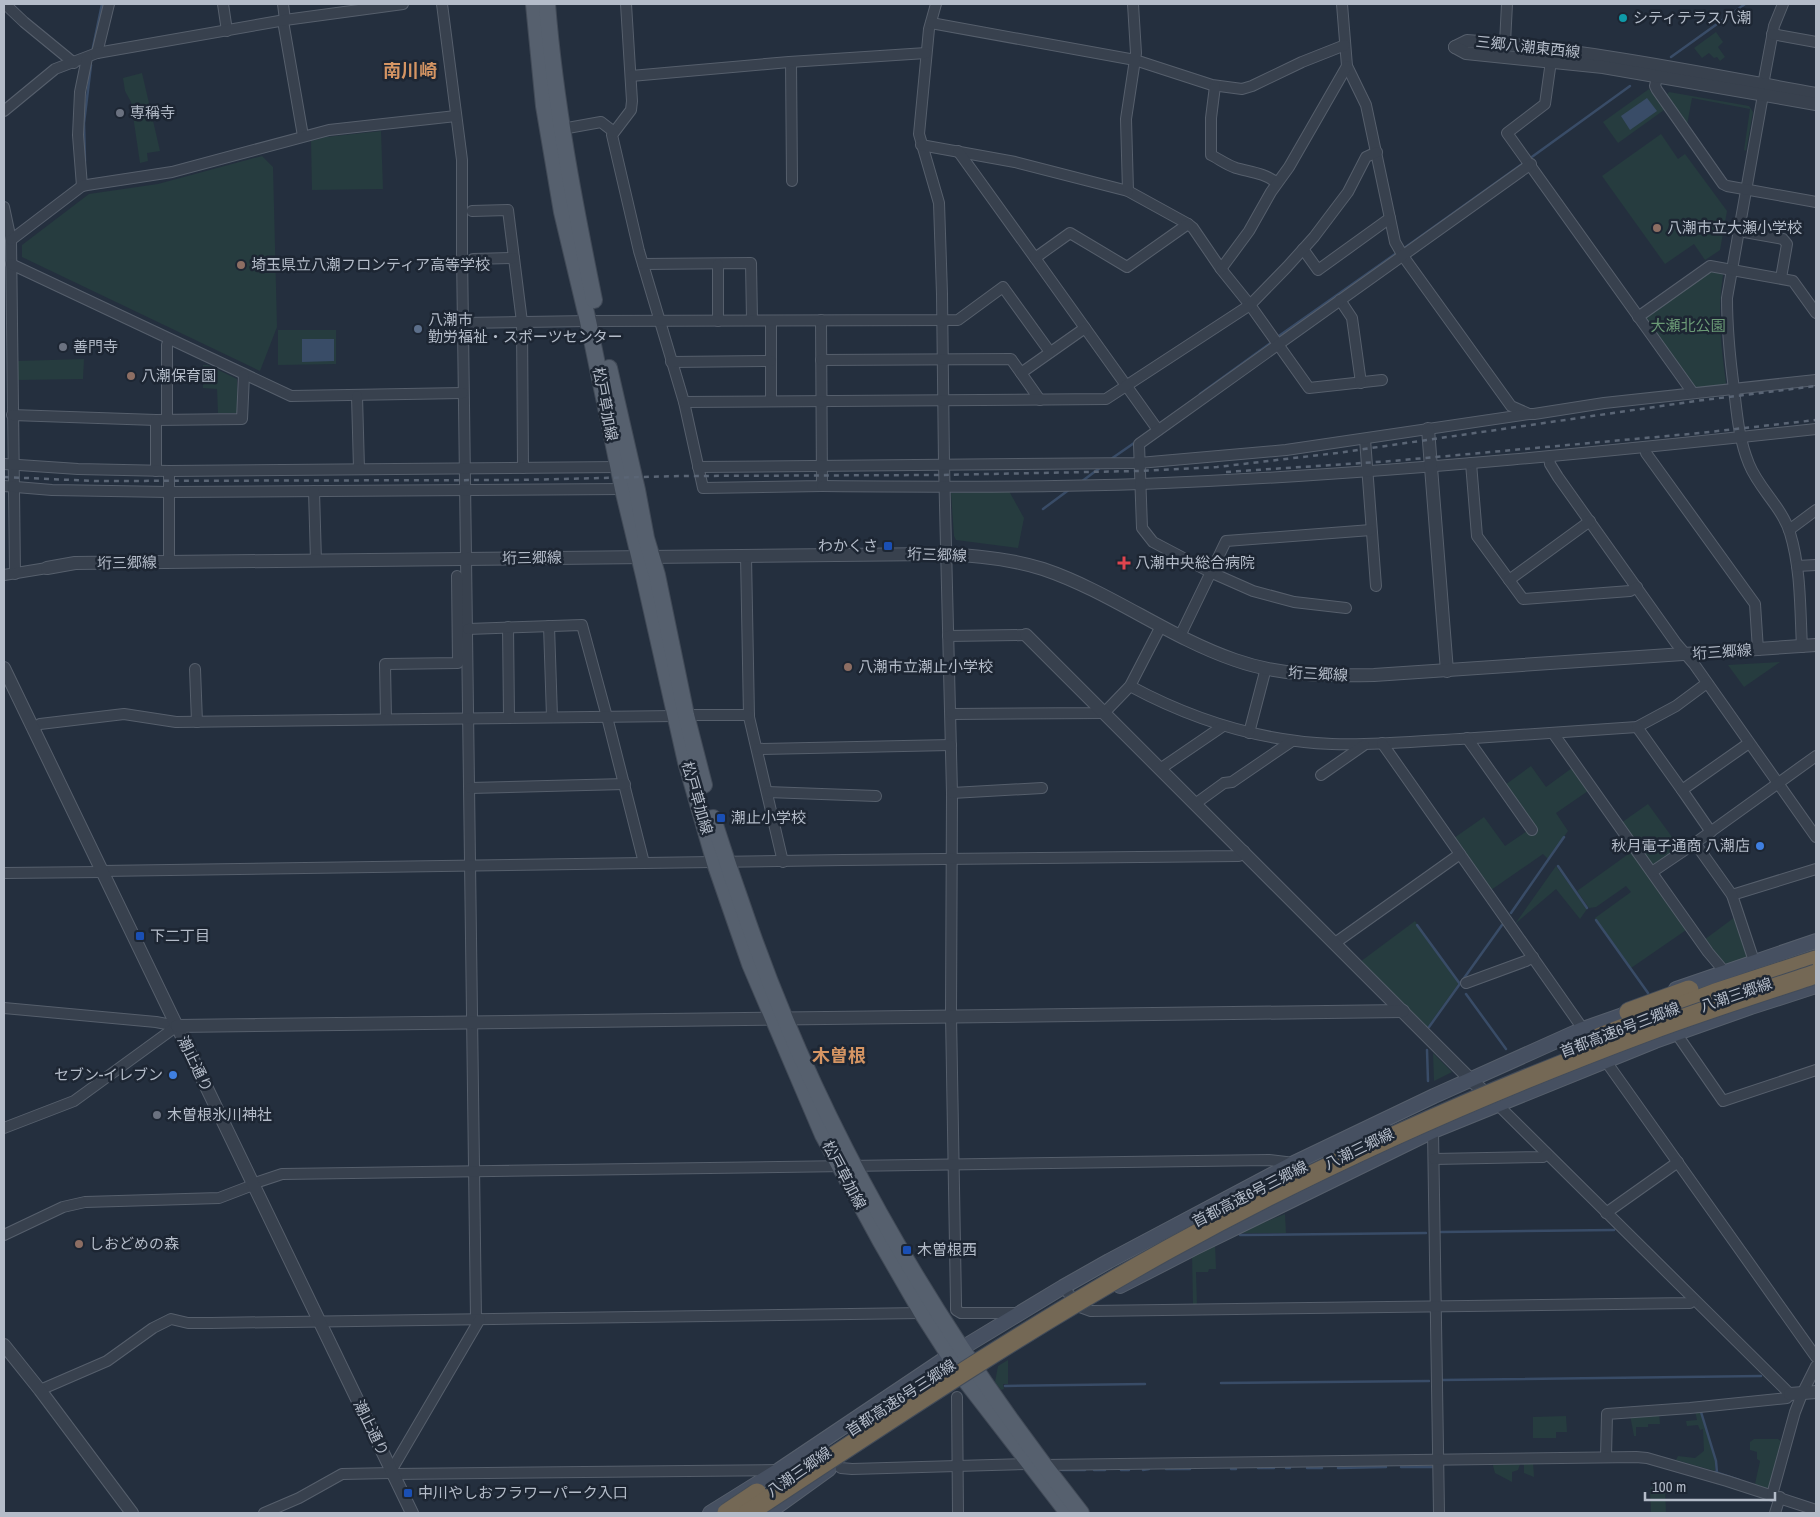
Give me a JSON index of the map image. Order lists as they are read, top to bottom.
{
  "streets": {
    "highway": ["首都高速6号三郷線"],
    "main road": ["松戸草加線", "八潮三郷線"],
    "street": ["三郷八潮東西線", "垳三郷線", "潮止通り"]
  },
  "crossings": [
    ["松戸草加線", "垳三郷線"],
    ["松戸草加線", "八潮三郷線"]
  ],
  "districts": ["南川崎", "木曽根"],
  "parks": ["大瀬北公園"],
  "places": {
    "other": [
      "シティテラス八潮",
      "専稱寺",
      "八潮市立大瀬小学校",
      "埼玉県立八潮フロンティア高等学校",
      "八潮市 勤労福祉・スポーツセンター",
      "善門寺",
      "八潮保育園",
      "八潮市立潮止小学校",
      "秋月電子通商 八潮店",
      "セブン-イレブン",
      "木曽根氷川神社",
      "しおどめの森"
    ],
    "transit": [
      "わかくさ",
      "潮止小学校",
      "下二丁目",
      "木曽根西",
      "中川やしおフラワーパーク入口"
    ],
    "health": ["八潮中央総合病院"]
  },
  "scale_bar": "100 m"
}
